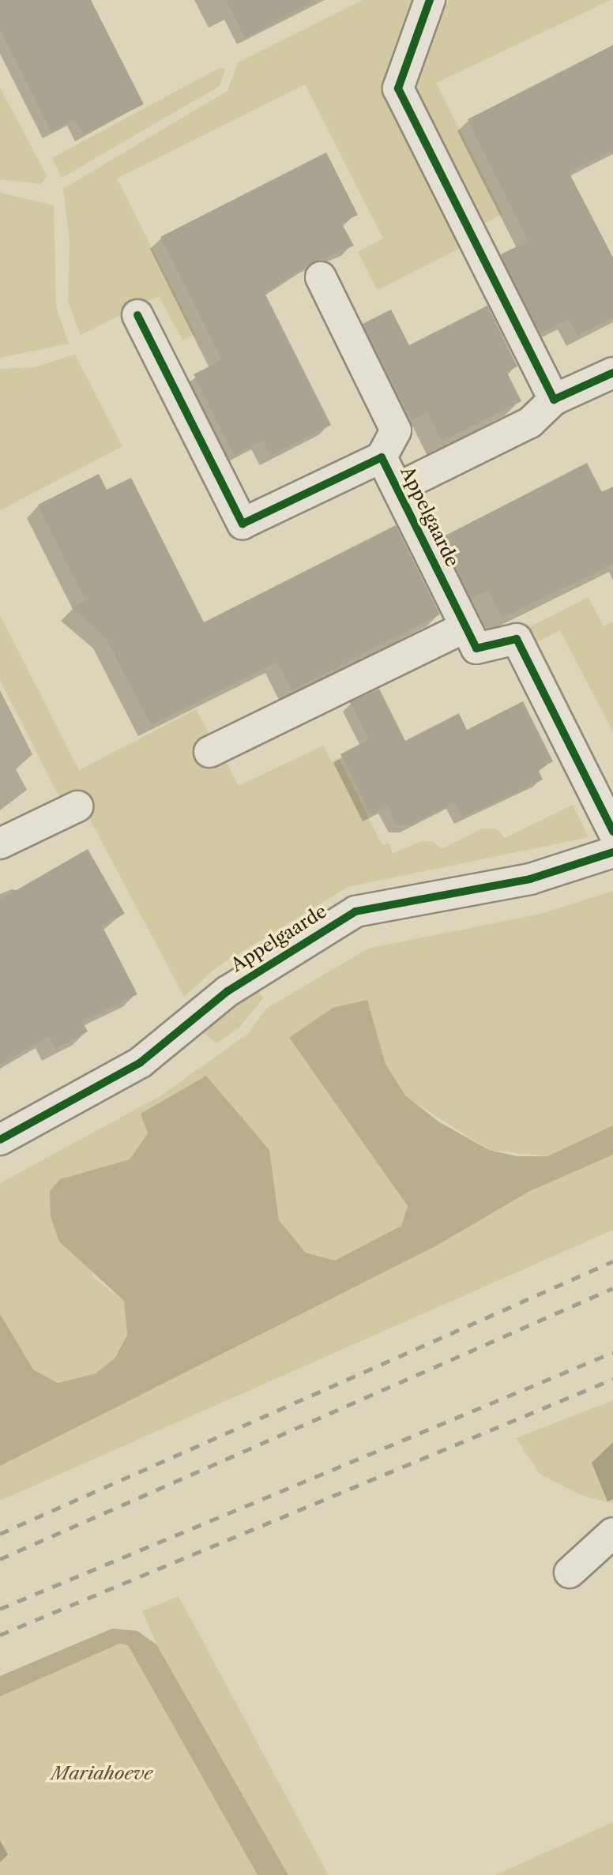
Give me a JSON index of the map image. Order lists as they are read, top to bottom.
{
  "streets": {
    "street": ["Appelgaarde"]
  },
  "parks": ["Mariahoeve"]
}
